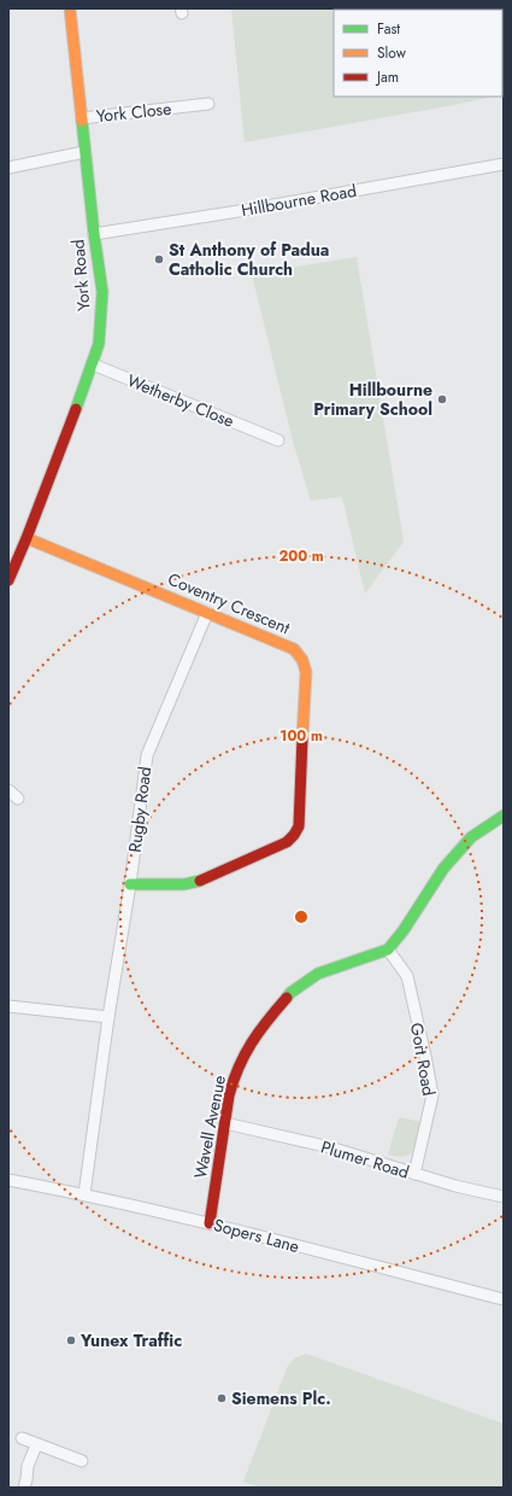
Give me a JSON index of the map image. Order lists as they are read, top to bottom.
{
  "streets": {
    "street": [
      "York Close",
      "Hillbourne Road",
      "York Road",
      "Wetherby Close",
      "Coventry Crescent",
      "Rugby Road",
      "Gort Road",
      "Wavell Avenue",
      "Plumer Road",
      "Sopers Lane"
    ]
  },
  "crossings": [
    ["York Close", "York Road"],
    ["Hillbourne Road", "York Road"],
    ["York Road", "Wetherby Close"],
    ["York Road", "Coventry Crescent"],
    ["Coventry Crescent", "Rugby Road"],
    ["Rugby Road", "Sopers Lane"],
    ["Gort Road", "Wavell Avenue"],
    ["Gort Road", "Plumer Road"],
    ["Wavell Avenue", "Plumer Road"],
    ["Wavell Avenue", "Sopers Lane"]
  ],
  "places": [
    "St Anthony of Padua Catholic Church",
    "Hillbourne Primary School",
    "Yunex Traffic",
    "Siemens Plc."
  ],
  "legend": ["Fast", "Slow", "Jam"],
  "rings": ["200 m", "100 m"]
}
